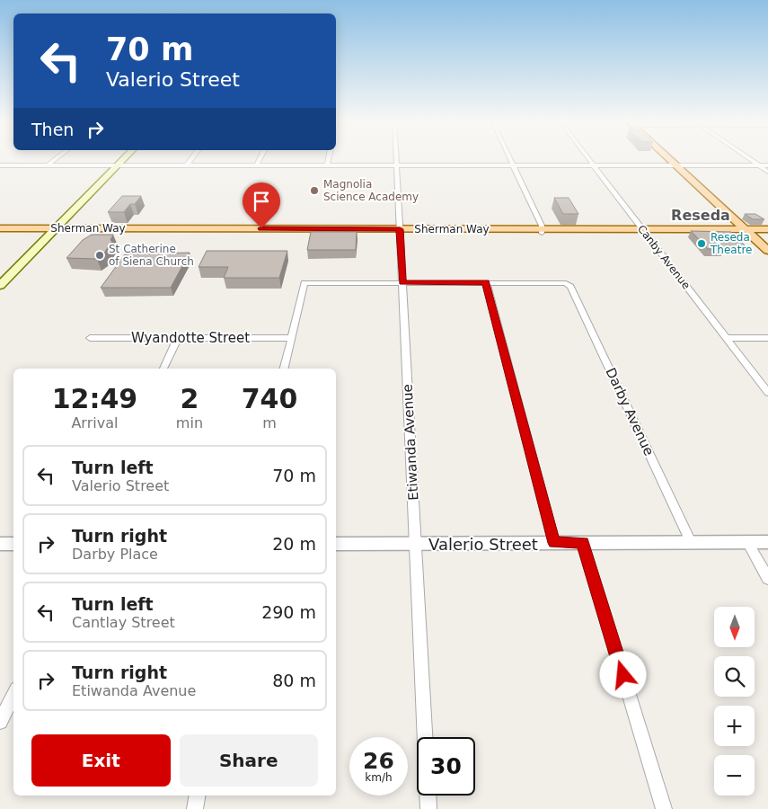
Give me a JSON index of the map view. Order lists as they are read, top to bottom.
{
  "streets": {
    "main road": ["Sherman Way"],
    "street": [
      "Canby Avenue",
      "Wyandotte Street",
      "Darby Avenue",
      "Etiwanda Avenue",
      "Valerio Street"
    ]
  },
  "crossings": [
    ["Sherman Way", "Canby Avenue"],
    ["Sherman Way", "Etiwanda Avenue"],
    ["Darby Avenue", "Valerio Street"],
    ["Etiwanda Avenue", "Valerio Street"]
  ],
  "districts": ["Reseda"],
  "places": ["Magnolia Science Academy", "Reseda Theatre", "St Catherine of Siena Church"],
  "north": "bottom",
  "page": {
    "turn": ["70 m", "Valerio Street"],
    "then": "Then",
    "eta": [
      "12:49",
      "Arrival",
      "2",
      "min",
      "740",
      "m"
    ],
    "list": [
      {
        "name": "Turn left",
        "note": "Valerio Street",
        "value": "70 m"
      },
      {
        "name": "Turn right",
        "note": "Darby Place",
        "value": "20 m"
      },
      {
        "name": "Turn left",
        "note": "Cantlay Street",
        "value": "290 m"
      },
      {
        "name": "Turn right",
        "note": "Etiwanda Avenue",
        "value": "80 m"
      }
    ],
    "map_buttons": ["+", "−"],
    "buttons": ["Exit", "Share"],
    "speed": "26 km/h",
    "limit": "30"
  }
}
